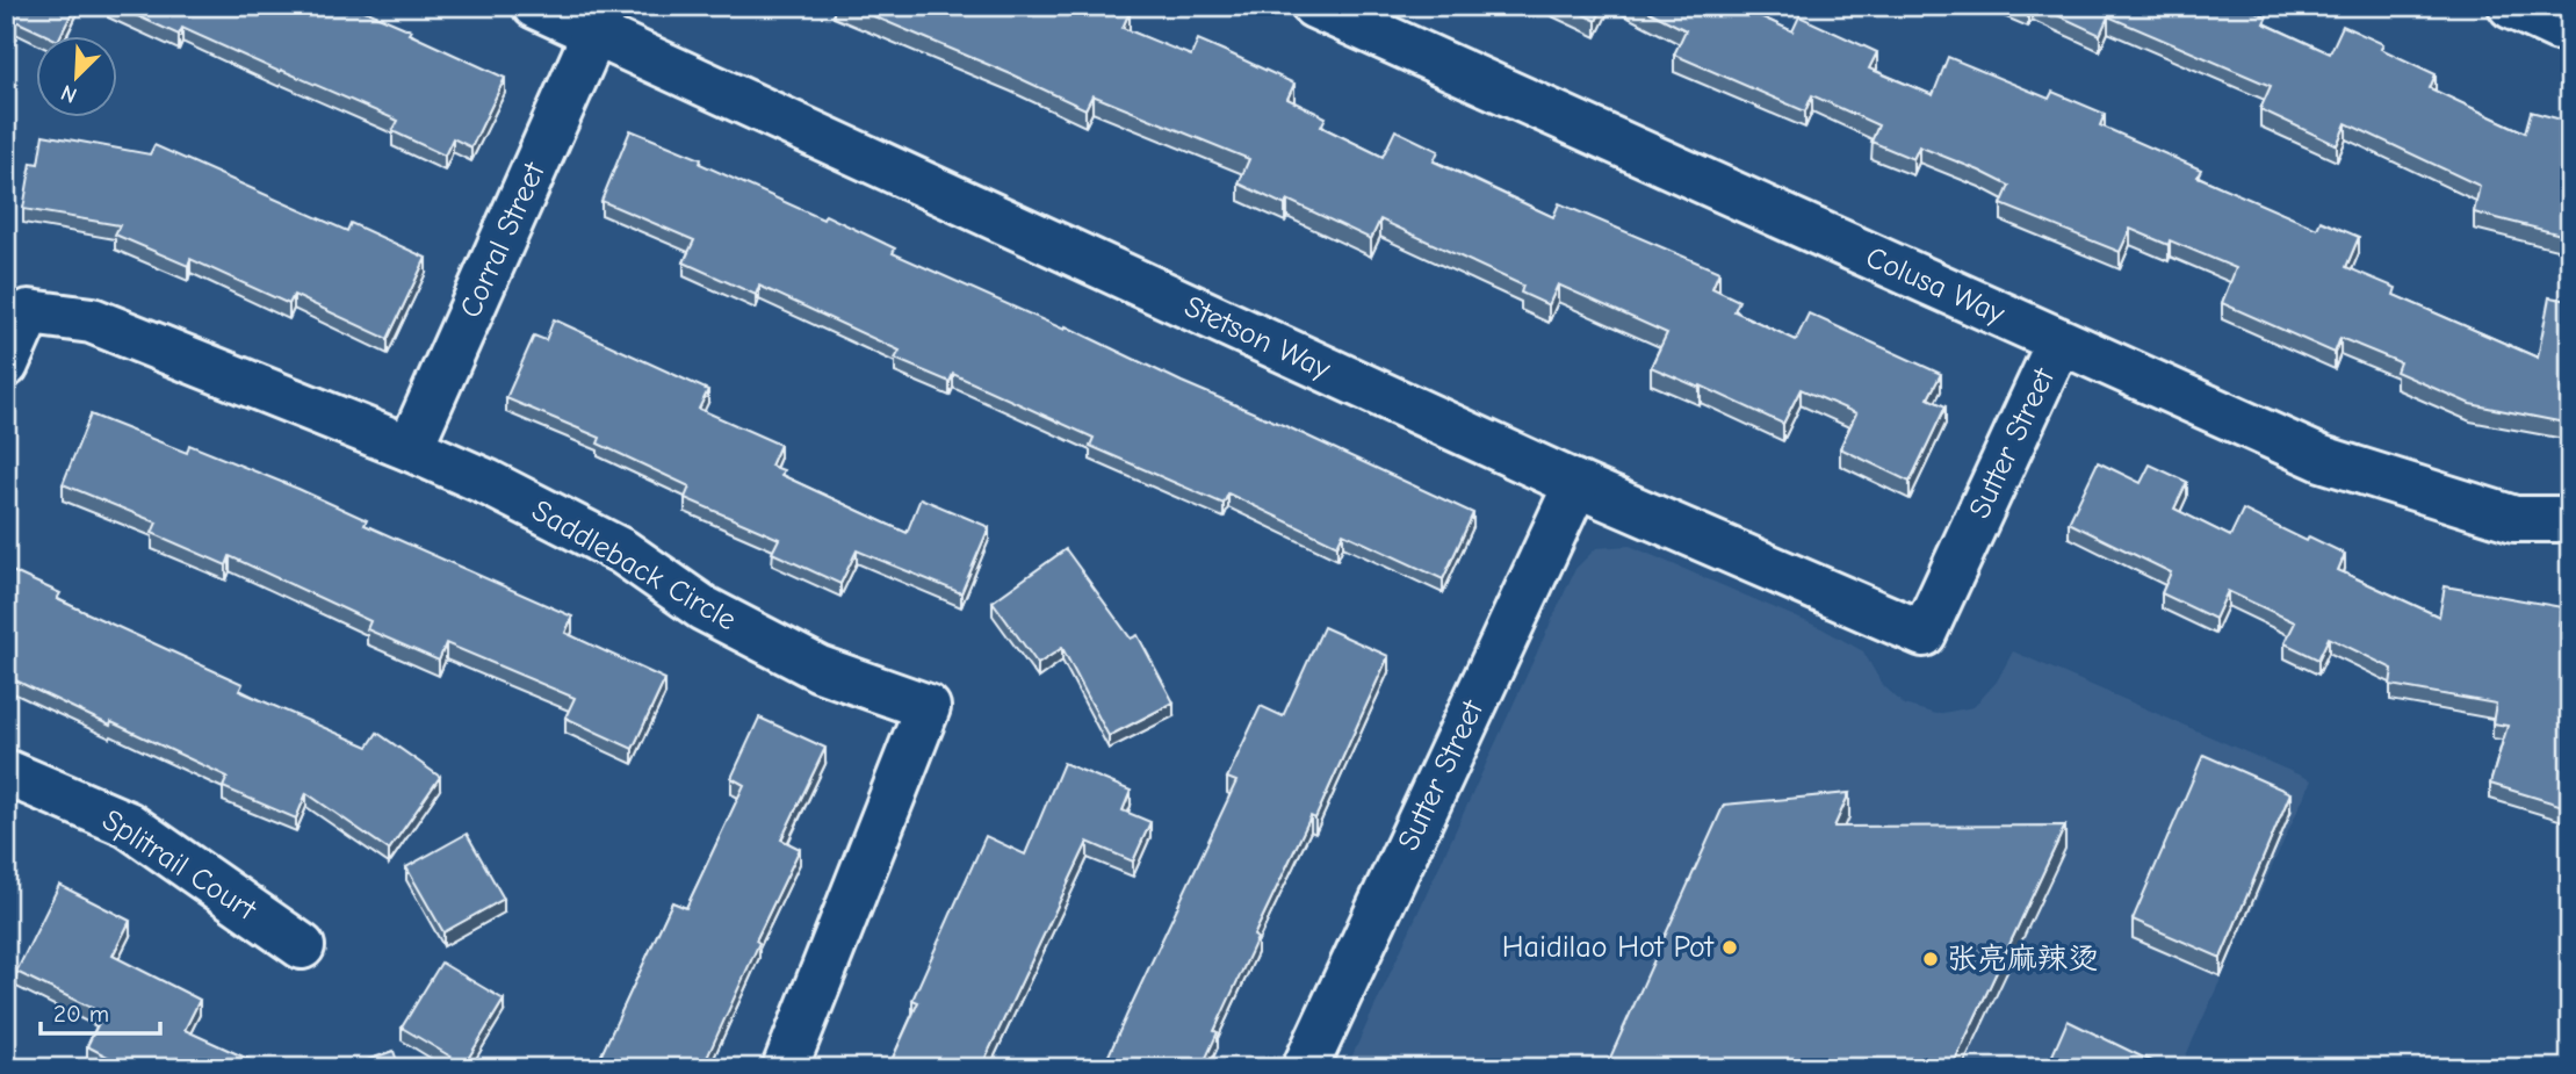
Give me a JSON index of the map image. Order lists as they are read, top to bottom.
{
  "streets": {
    "street": [
      "Corral Street",
      "Colusa Way",
      "Stetson Way",
      "Sutter Street",
      "Saddleback Circle",
      "Splitrail Court"
    ]
  },
  "crossings": [
    ["Corral Street", "Stetson Way"],
    ["Corral Street", "Saddleback Circle"],
    ["Colusa Way", "Sutter Street"],
    ["Stetson Way", "Sutter Street"]
  ],
  "places": ["Haidilao Hot Pot", "张亮麻辣烫"],
  "scale_bar": "20 m",
  "north": "bottom left"
}
